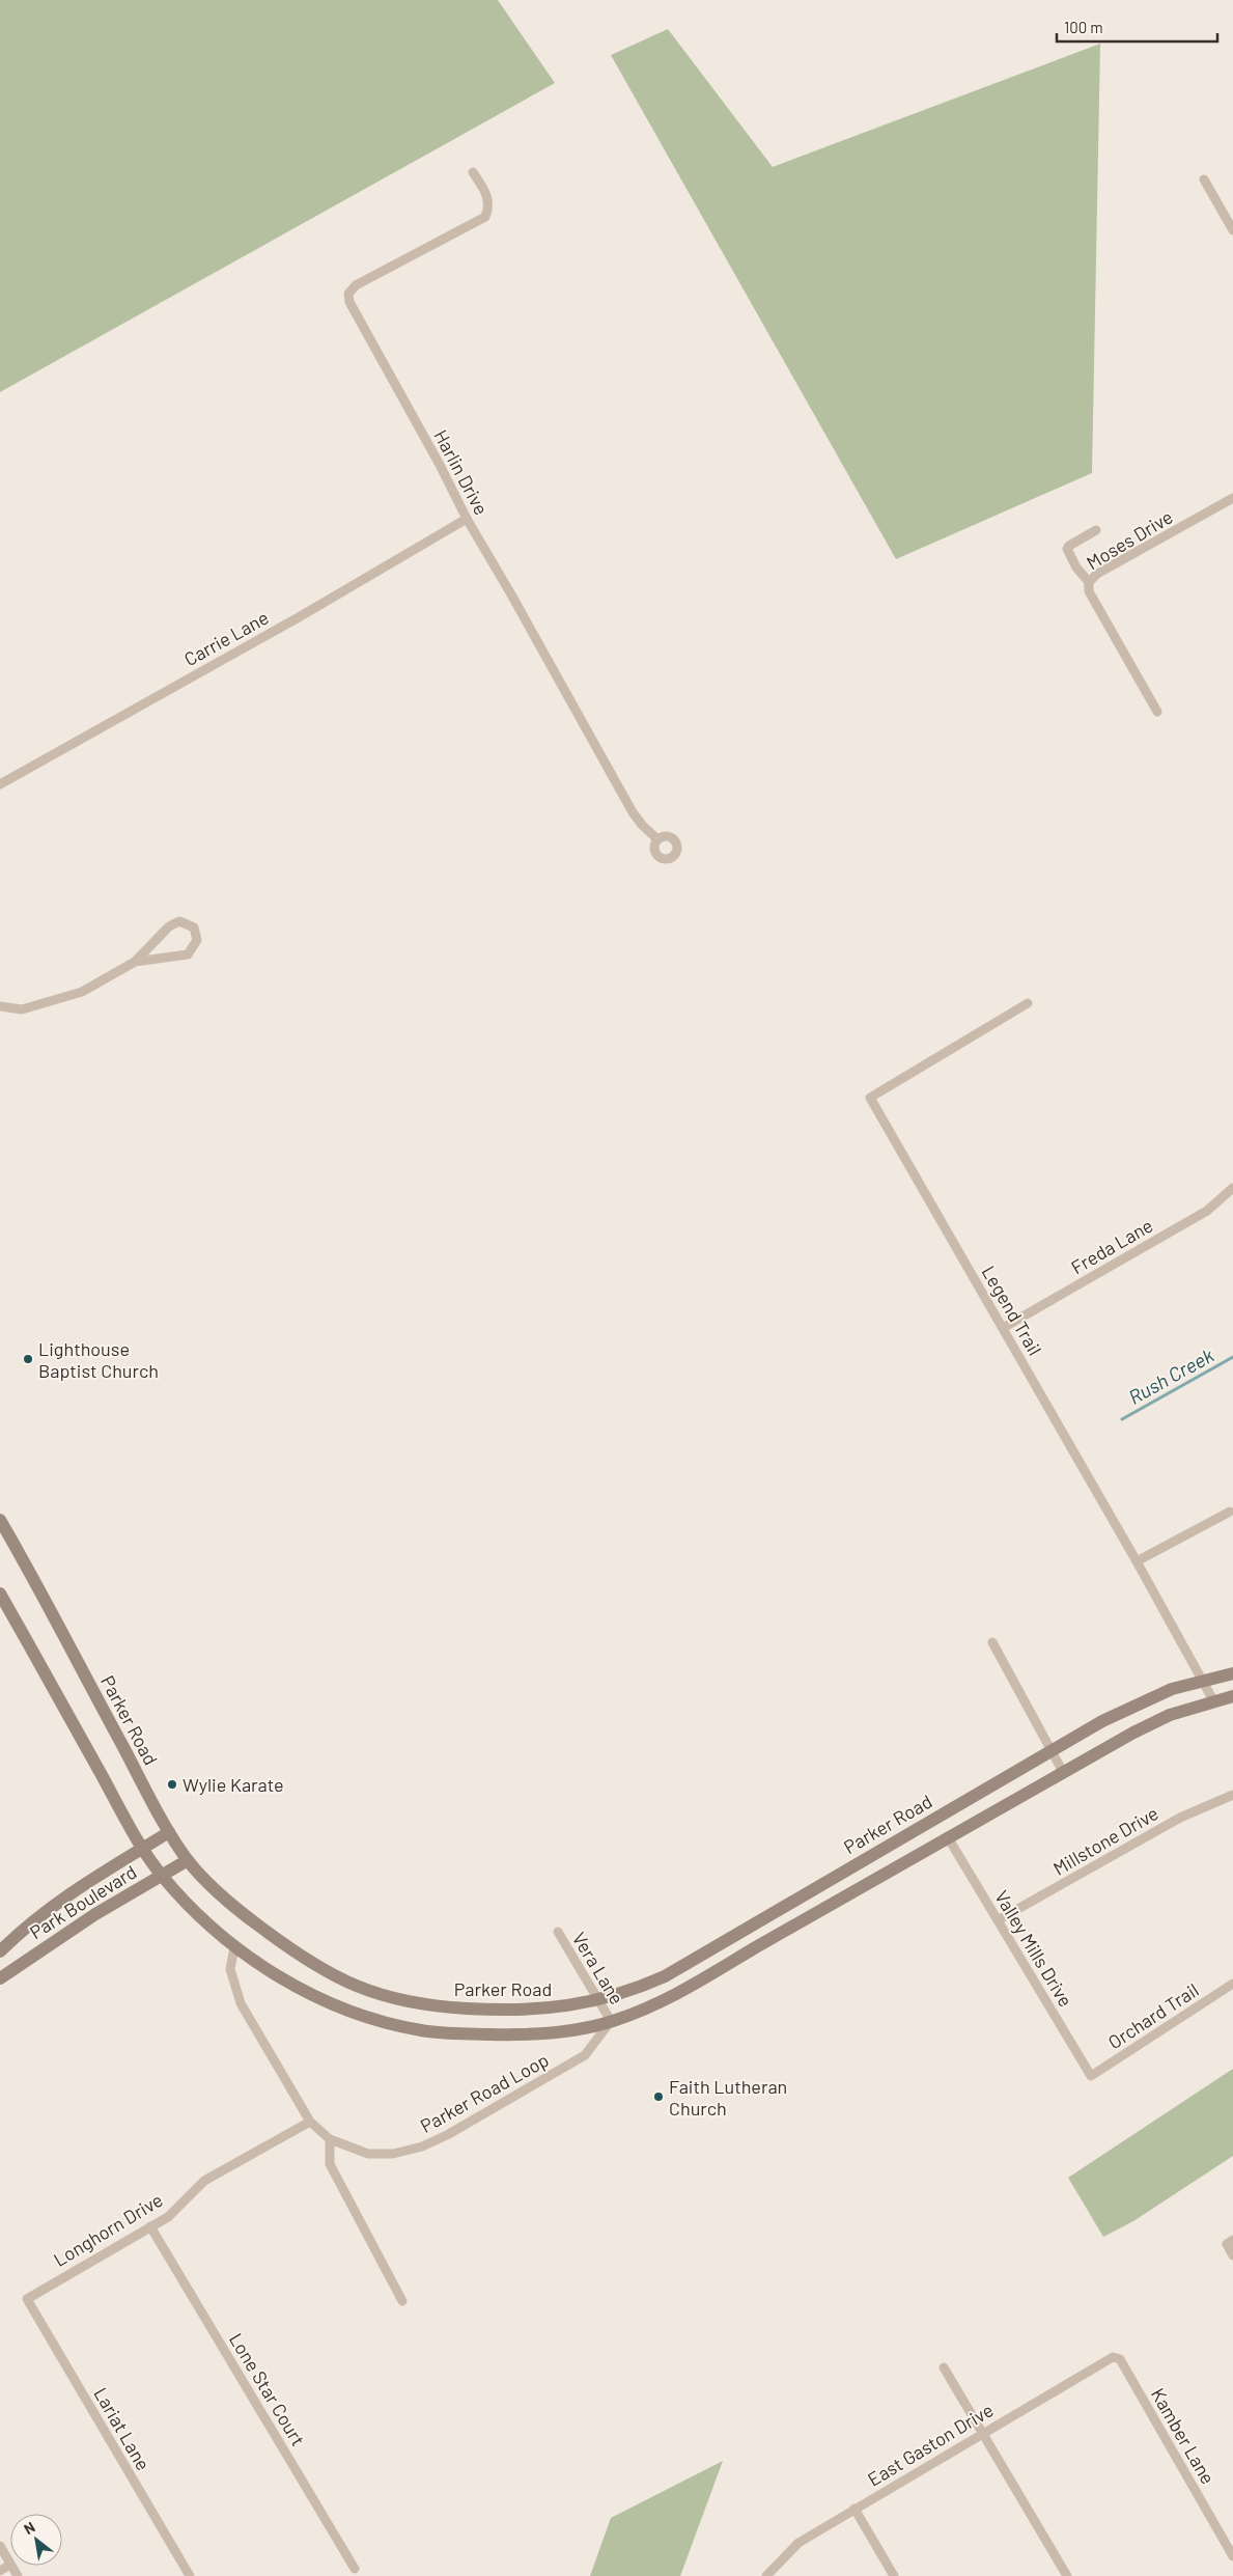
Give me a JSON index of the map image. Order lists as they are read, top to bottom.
{
  "streets": {
    "main road": ["Parker Road", "Park Boulevard"],
    "street": [
      "Harlin Drive",
      "Moses Drive",
      "Carrie Lane",
      "Freda Lane",
      "Legend Trail",
      "Millstone Drive",
      "Valley Mills Drive",
      "Vera Lane",
      "Orchard Trail",
      "Parker Road Loop",
      "Longhorn Drive",
      "Lone Star Court",
      "Lariat Lane",
      "Kamber Lane",
      "East Gaston Drive"
    ]
  },
  "crossings": [
    ["Harlin Drive", "Carrie Lane"],
    ["Freda Lane", "Legend Trail"],
    ["Legend Trail", "Parker Road"],
    ["Parker Road", "Park Boulevard"],
    ["Parker Road", "Vera Lane"],
    ["Millstone Drive", "Valley Mills Drive"],
    ["Valley Mills Drive", "Orchard Trail"],
    ["Vera Lane", "Parker Road Loop"],
    ["Parker Road Loop", "Longhorn Drive"],
    ["Longhorn Drive", "Lone Star Court"],
    ["Longhorn Drive", "Lariat Lane"],
    ["Kamber Lane", "East Gaston Drive"]
  ],
  "water": ["Rush Creek"],
  "places": ["Lighthouse Baptist Church", "Wylie Karate", "Faith Lutheran Church"],
  "scale_bar": "100 m",
  "north": "top left"
}
